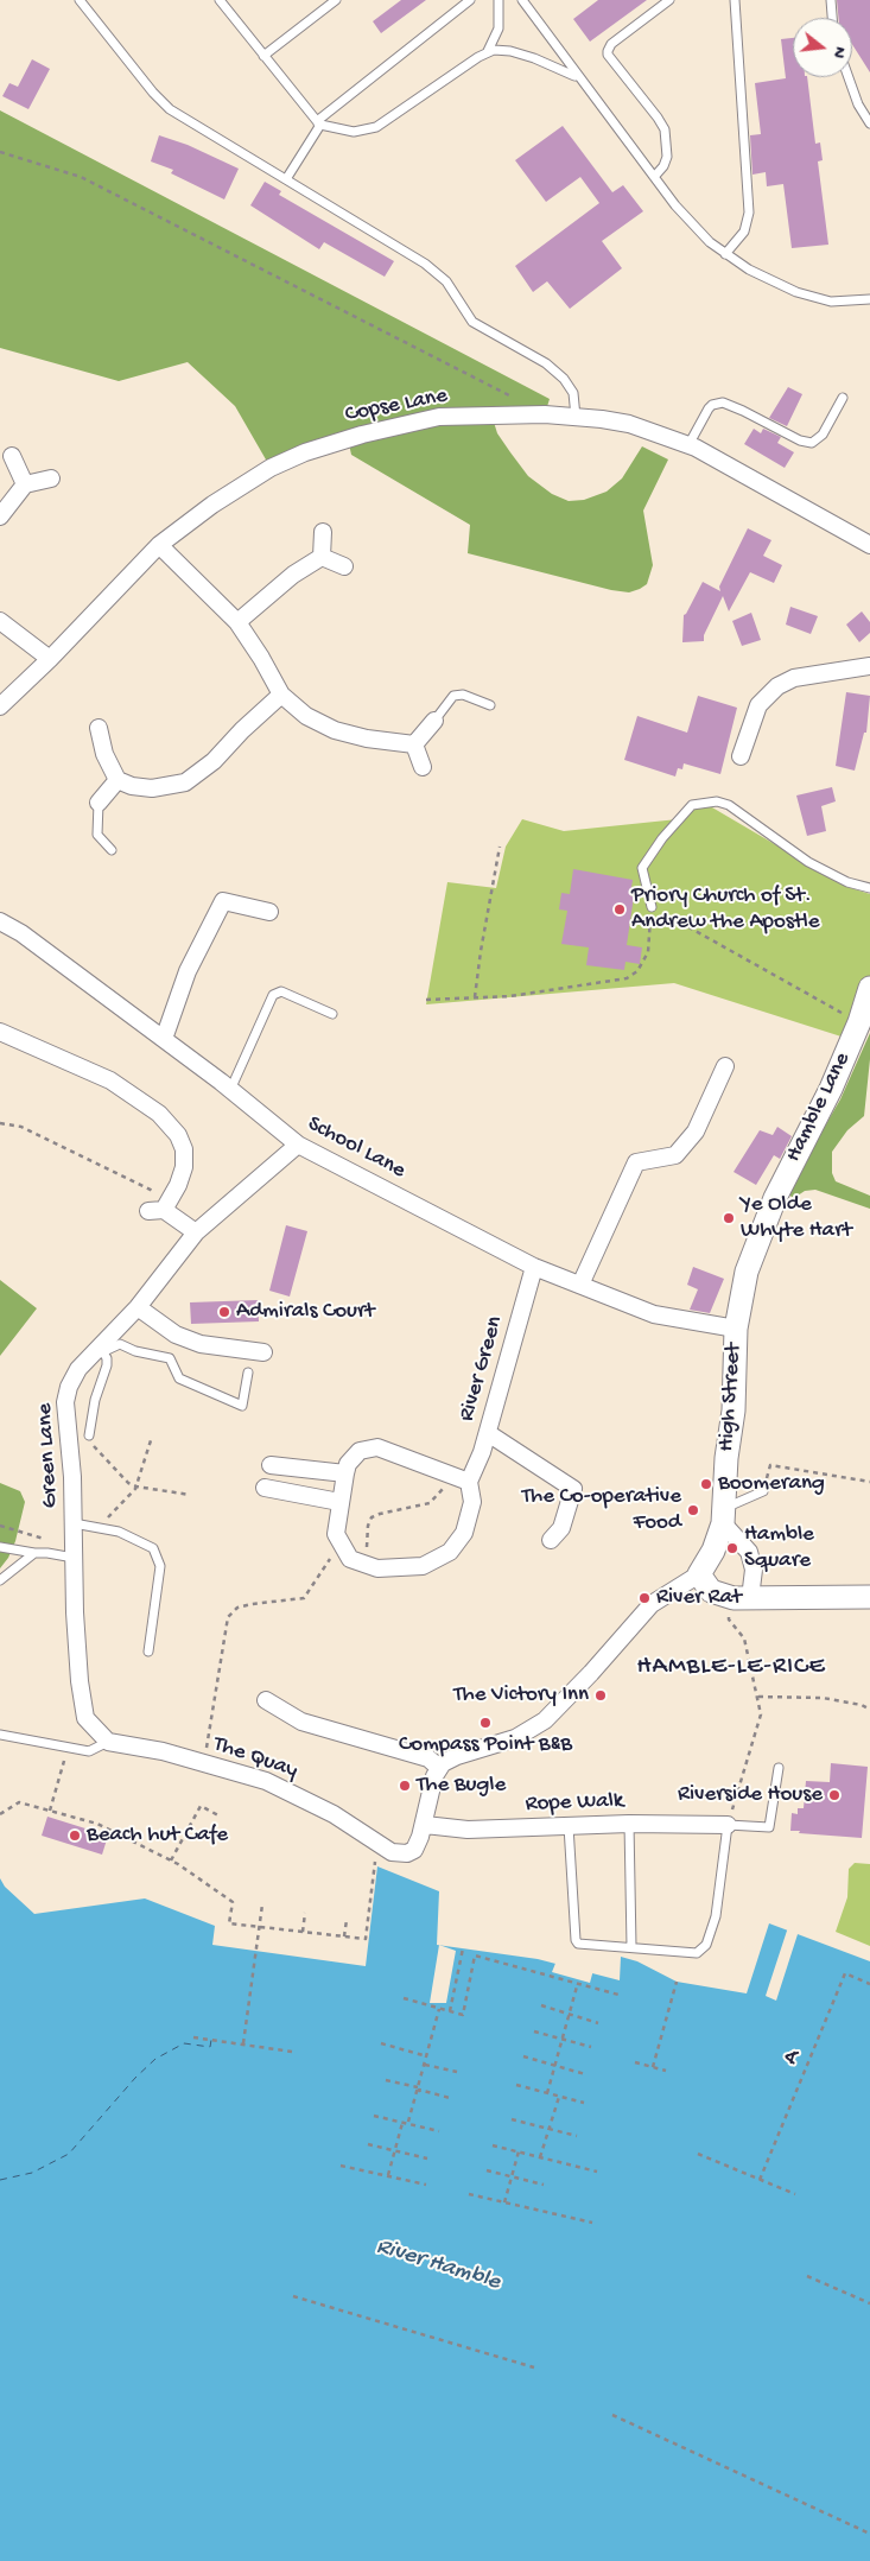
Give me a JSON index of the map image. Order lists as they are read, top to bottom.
{
  "streets": {
    "main road": ["Hamble Lane", "High Street"],
    "street": [
      "Copse Lane",
      "School Lane",
      "River Green",
      "Green Lane",
      "The Quay",
      "Rope Walk"
    ],
    "path": ["A"]
  },
  "crossings": [
    ["Hamble Lane", "School Lane"],
    ["Hamble Lane", "High Street"],
    ["School Lane", "River Green"],
    ["School Lane", "High Street"],
    ["School Lane", "Green Lane"],
    ["Green Lane", "The Quay"],
    ["The Quay", "Rope Walk"]
  ],
  "districts": ["HAMBLE-LE-RICE"],
  "water": ["River Hamble"],
  "places": [
    "Priory Church of St. Andrew the Apostle",
    "Ye Olde Whyte Hart",
    "Admirals Court",
    "Boomerang",
    "The Co-operative Food",
    "Hamble Square",
    "River Rat",
    "The Victory Inn",
    "Compass Point B&B",
    "The Bugle",
    "Riverside House",
    "Beach hut Cafe"
  ],
  "north": "right"
}
